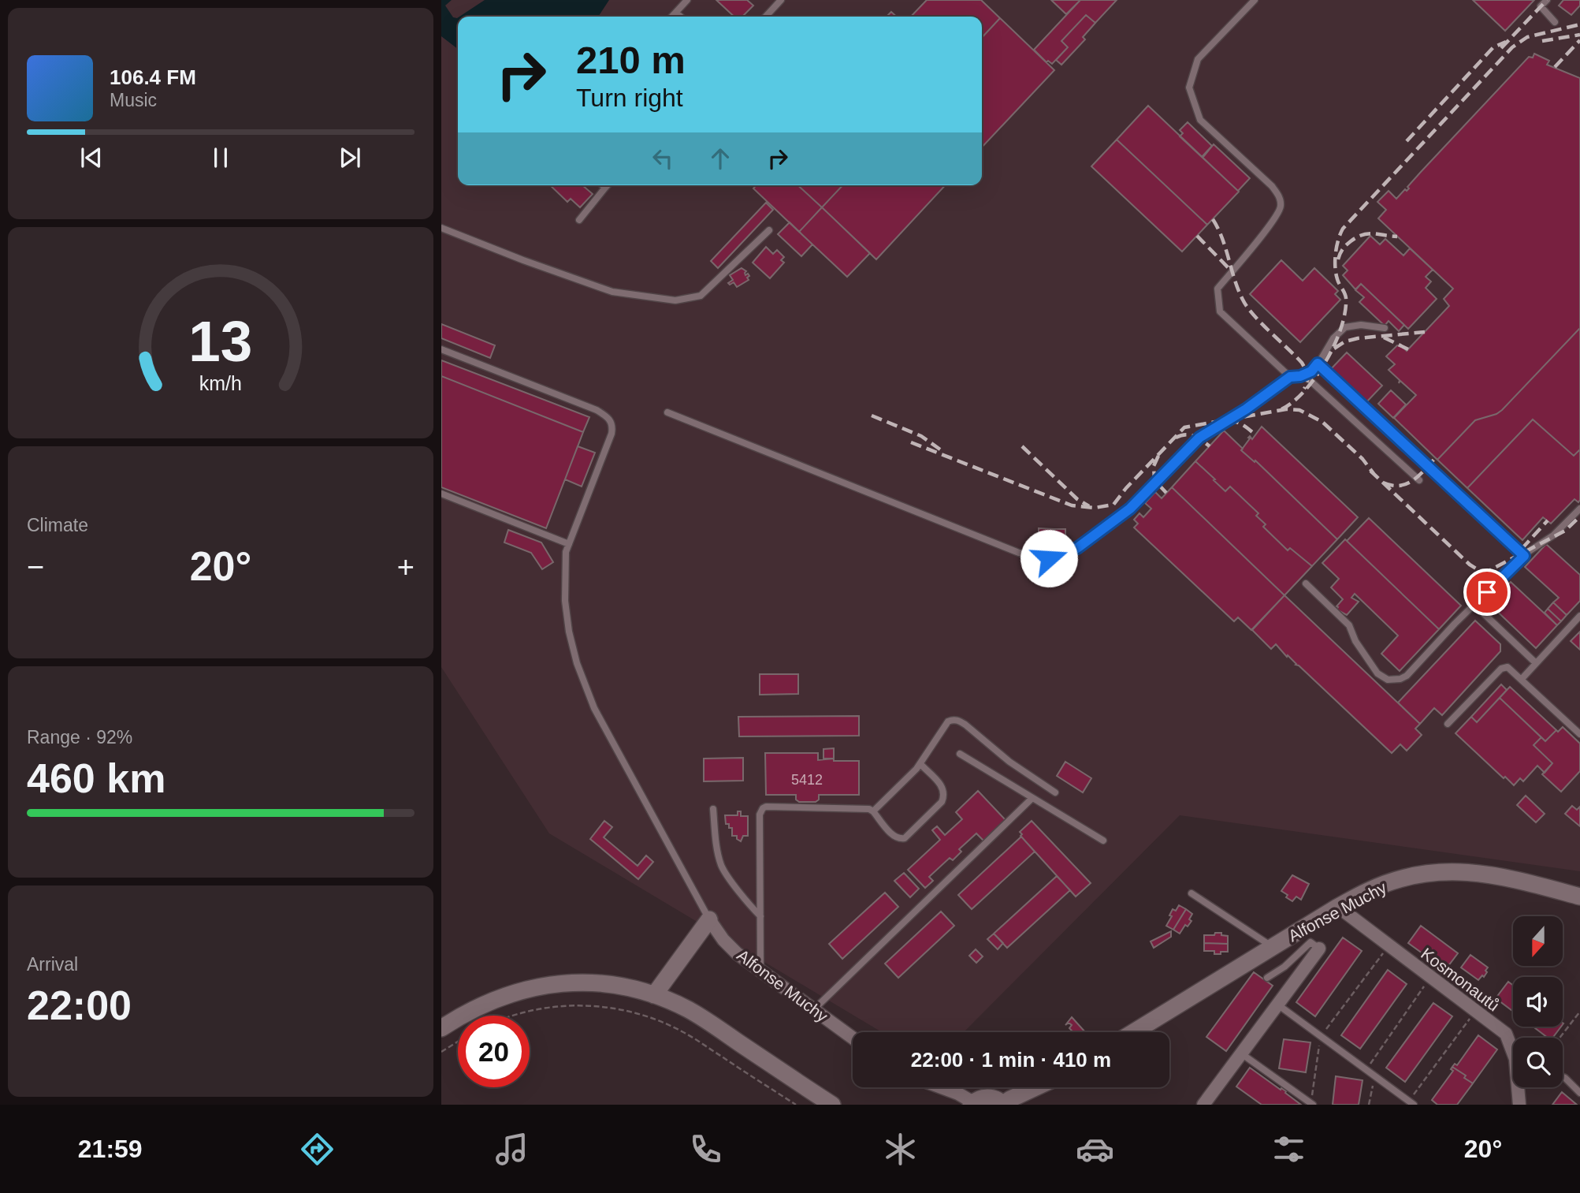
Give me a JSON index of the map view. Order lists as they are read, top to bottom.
{
  "streets": {
    "main road": ["Alfonse Muchy"],
    "street": ["Kosmonautů"]
  },
  "crossings": [
    ["Alfonse Muchy", "Kosmonautů"]
  ],
  "house_numbers": ["5412"],
  "north": "bottom",
  "page": {
    "turn": ["210 m", "Turn right"],
    "song": ["106.4 FM", "Music"],
    "tile": [
      "Climate",
      ["Range · 92%", "460 km"],
      ["Arrival", "22:00"]
    ],
    "heat": ["−", "20°", "+"],
    "limit": "20",
    "trip": "22:00 · 1 min · 410 m",
    "tabs": ["21:59", "20°"],
    "gauge": ["13", "km/h"]
  }
}
